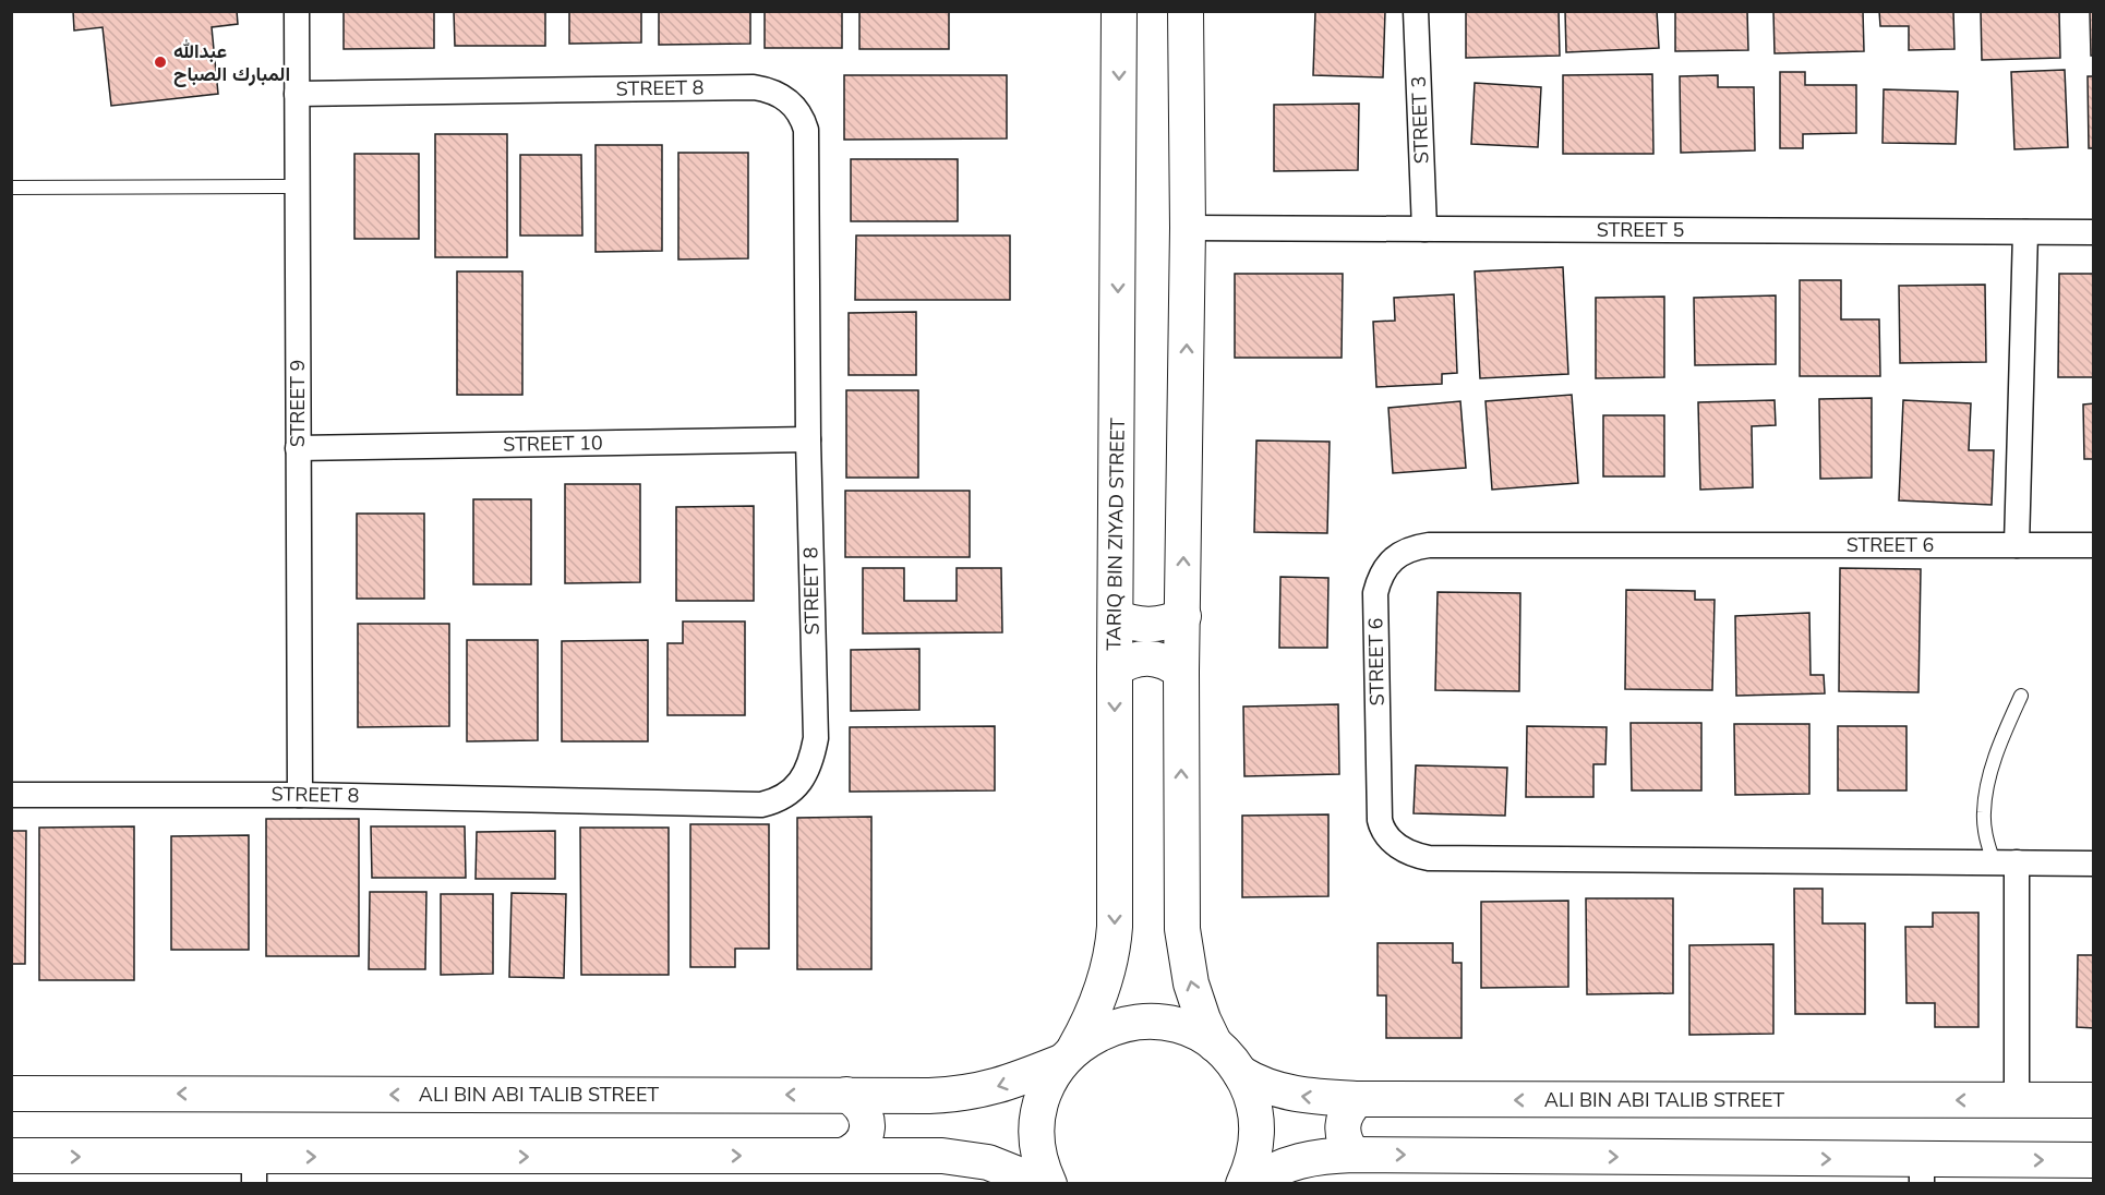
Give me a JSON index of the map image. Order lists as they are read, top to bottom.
{
  "streets": {
    "street": [
      "STREET 8",
      "STREET 3",
      "STREET 5",
      "STREET 9",
      "STREET 10",
      "TARIQ BIN ZIYAD STREET",
      "STREET 6",
      "ALI BIN ABI TALIB STREET"
    ]
  },
  "crossings": [
    ["STREET 8", "STREET 9"],
    ["STREET 8", "STREET 10"],
    ["STREET 3", "STREET 5"],
    ["STREET 9", "STREET 10"],
    ["TARIQ BIN ZIYAD STREET", "ALI BIN ABI TALIB STREET"]
  ],
  "places": ["عبدالله المبارك الصباح"]
}
